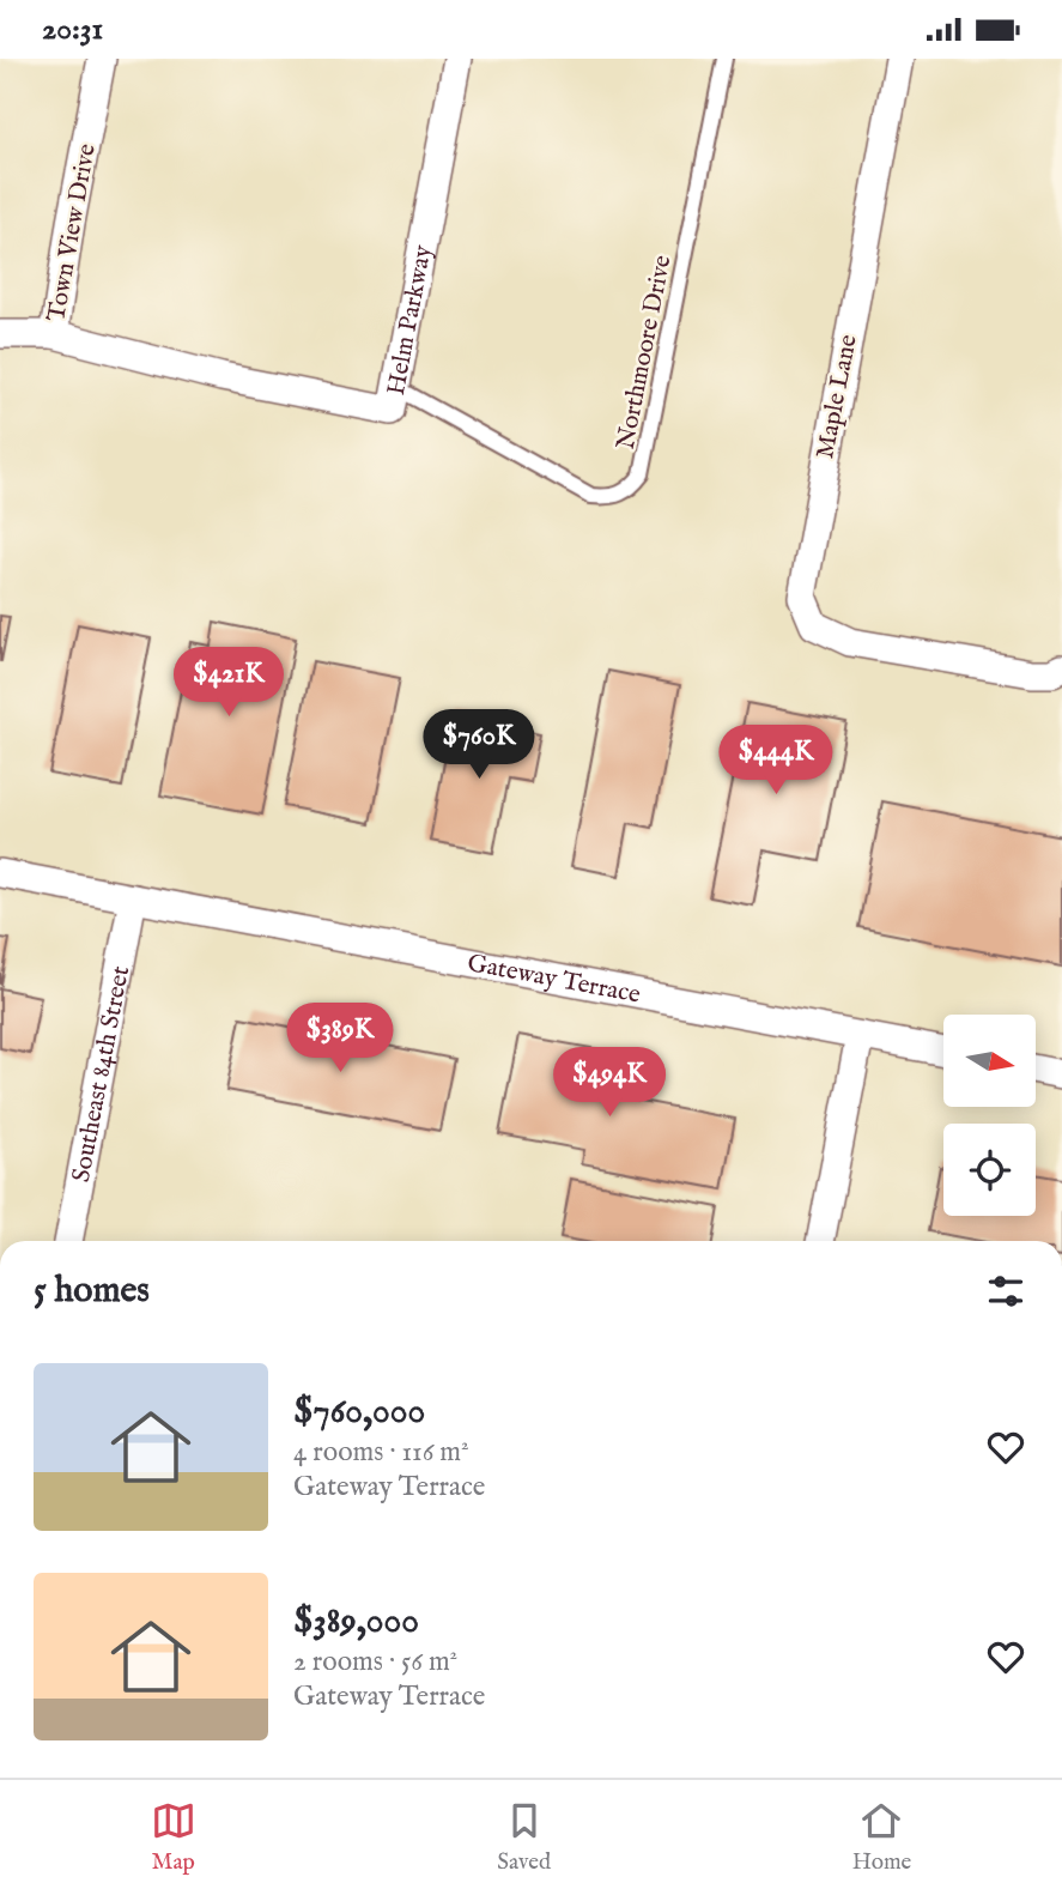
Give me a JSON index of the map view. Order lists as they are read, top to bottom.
{
  "streets": {
    "street": [
      "Town View Drive",
      "Helm Parkway",
      "Maple Lane",
      "Gateway Terrace",
      "Southeast 84th Street"
    ],
    "lane": ["Northmoore Drive"]
  },
  "crossings": [
    ["Town View Drive", "Helm Parkway"],
    ["Helm Parkway", "Northmoore Drive"],
    ["Gateway Terrace", "Southeast 84th Street"]
  ],
  "north": "right",
  "page": {
    "status": "20:31",
    "price": [
      "$421K",
      "$760K",
      "$444K",
      "$389K",
      "$494K"
    ],
    "heading": "5 homes",
    "list": [
      {
        "name": "$760,000",
        "note": "4 rooms · 116 m² · Gateway Terrace"
      },
      {
        "name": "$389,000",
        "note": "2 rooms · 56 m² · Gateway Terrace"
      }
    ],
    "tabs": ["Map", "Saved", "Home"]
  }
}
